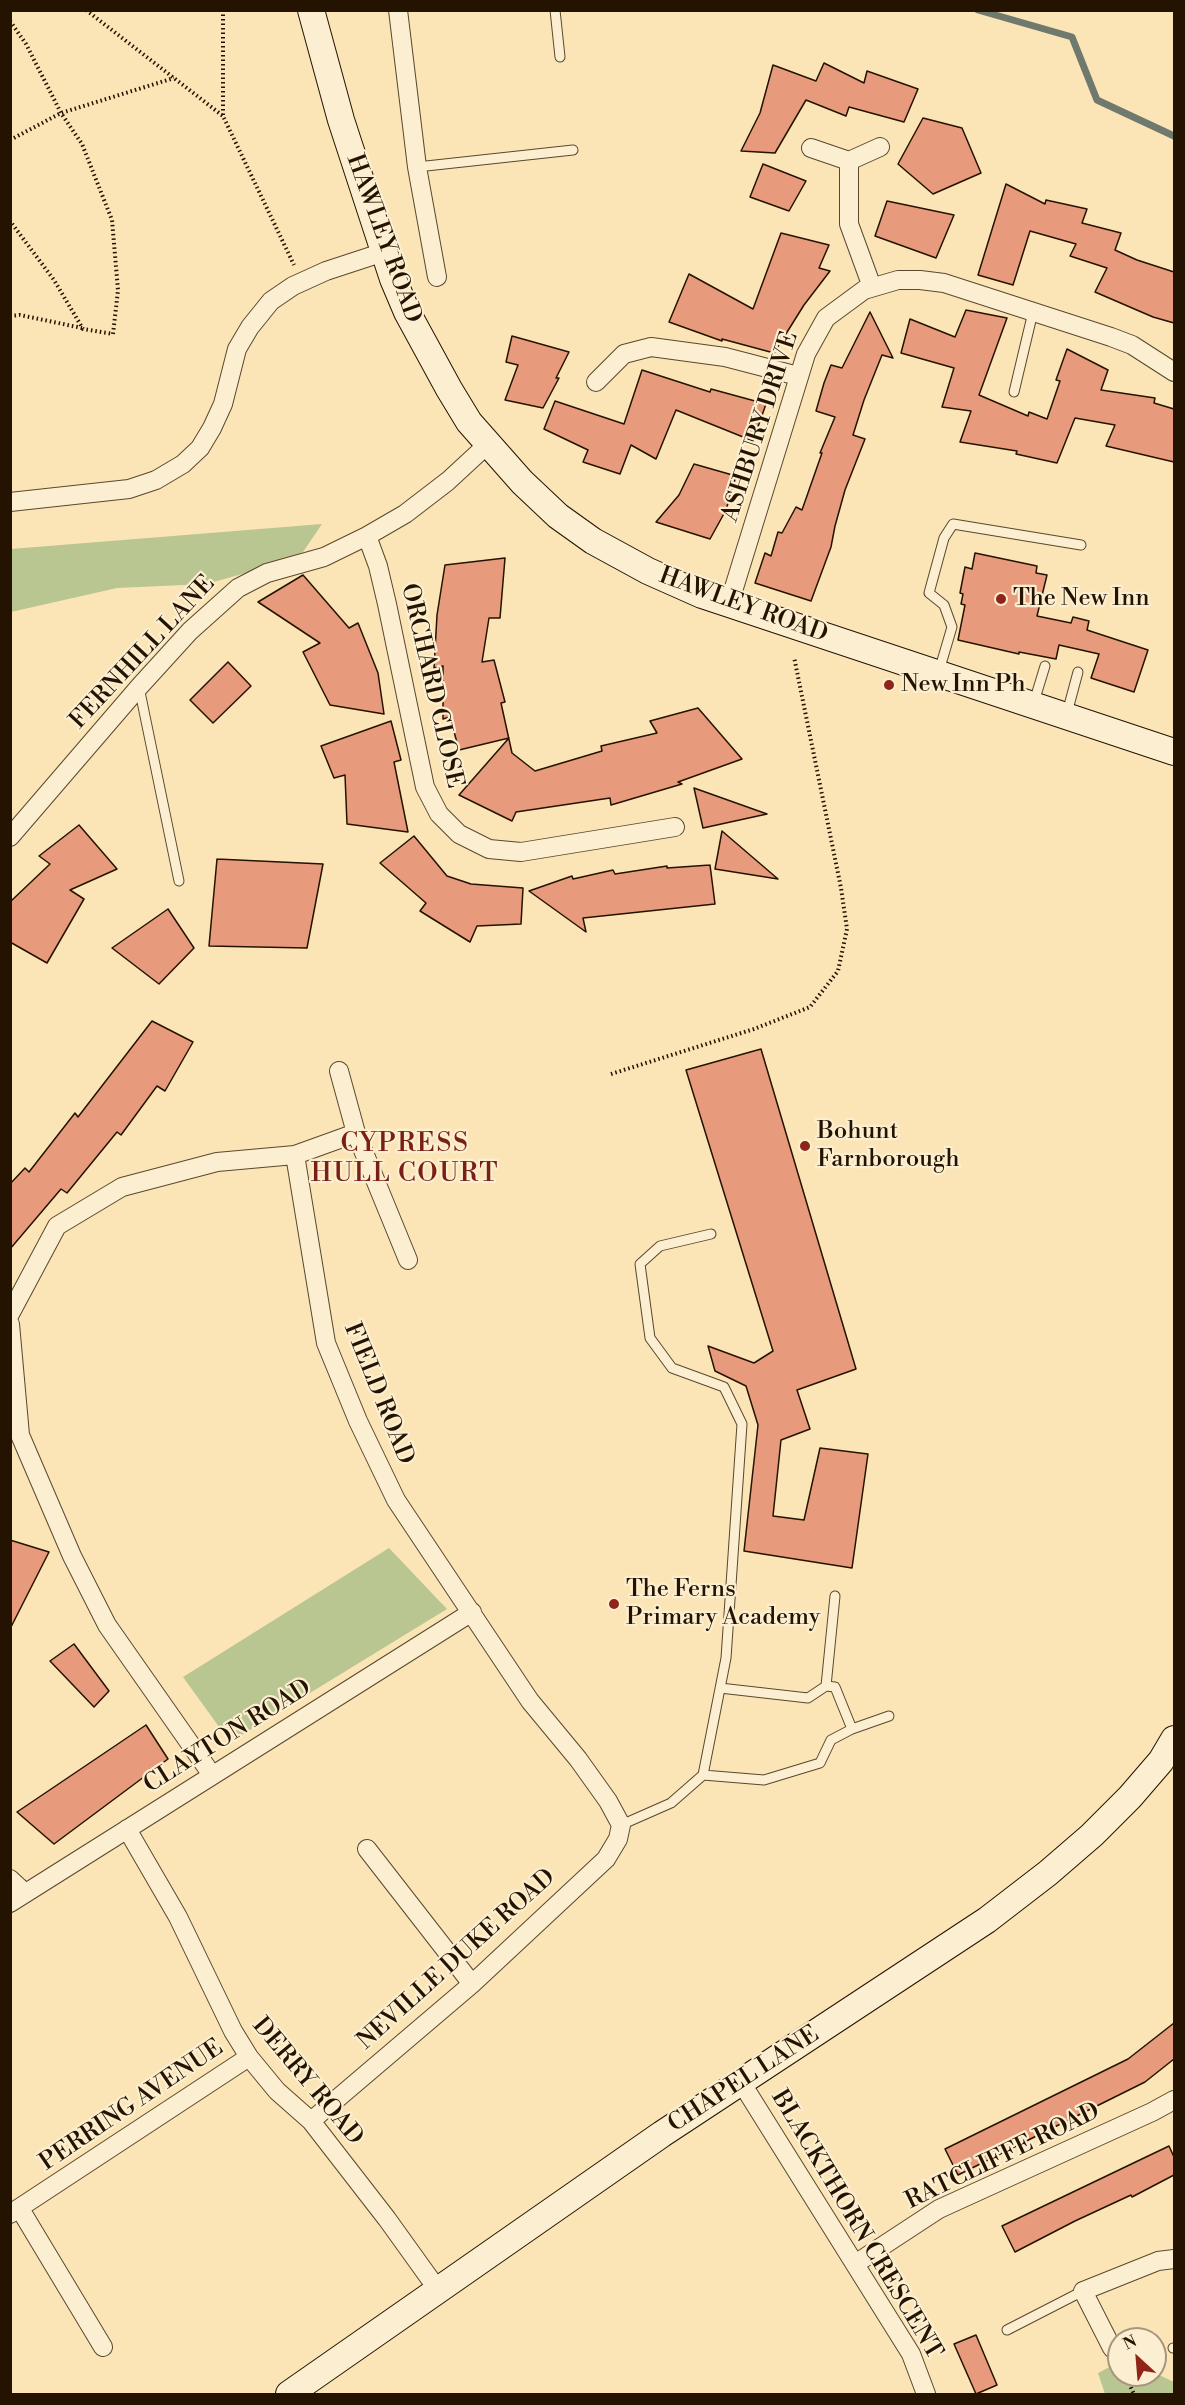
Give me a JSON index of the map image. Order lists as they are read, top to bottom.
{
  "streets": {
    "main road": ["HAWLEY ROAD", "CHAPEL LANE"],
    "street": [
      "ASHBURY DRIVE",
      "FERNHILL LANE",
      "ORCHARD CLOSE",
      "FIELD ROAD",
      "CLAYTON ROAD",
      "NEVILLE DUKE ROAD",
      "DERRY ROAD",
      "PERRING AVENUE",
      "RATCLIFFE ROAD",
      "BLACKTHORN CRESCENT"
    ]
  },
  "crossings": [
    ["HAWLEY ROAD", "ASHBURY DRIVE"],
    ["HAWLEY ROAD", "FERNHILL LANE"],
    ["FERNHILL LANE", "ORCHARD CLOSE"],
    ["FIELD ROAD", "CLAYTON ROAD"],
    ["FIELD ROAD", "NEVILLE DUKE ROAD"],
    ["CLAYTON ROAD", "DERRY ROAD"],
    ["NEVILLE DUKE ROAD", "DERRY ROAD"],
    ["CHAPEL LANE", "DERRY ROAD"],
    ["CHAPEL LANE", "BLACKTHORN CRESCENT"],
    ["DERRY ROAD", "PERRING AVENUE"],
    ["RATCLIFFE ROAD", "BLACKTHORN CRESCENT"]
  ],
  "districts": ["CYPRESS HULL COURT"],
  "places": [
    "The New Inn",
    "New Inn Ph",
    "Bohunt Farnborough",
    "The Ferns Primary Academy"
  ],
  "north": "top left"
}
